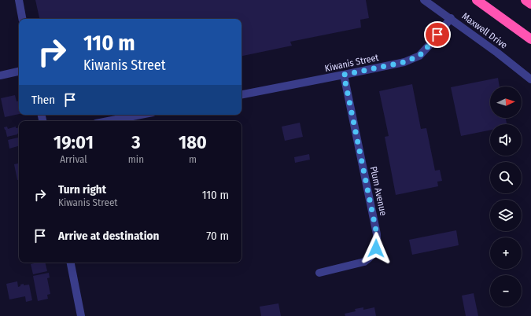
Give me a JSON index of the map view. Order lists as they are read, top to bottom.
{
  "streets": {
    "street": ["Maxwell Drive", "Kiwanis Street", "Plum Avenue"]
  },
  "crossings": [
    ["Maxwell Drive", "Kiwanis Street"],
    ["Kiwanis Street", "Plum Avenue"]
  ],
  "north": "right",
  "page": {
    "turn": ["110 m", "Kiwanis Street"],
    "then": "Then",
    "map_buttons": ["+", "−"],
    "eta": [
      "19:01",
      "Arrival",
      "3",
      "min",
      "180",
      "m"
    ],
    "list": [
      {
        "name": "Turn right",
        "note": "Kiwanis Street",
        "value": "110 m"
      },
      {
        "name": "Arrive at destination",
        "value": "70 m"
      }
    ]
  }
}
